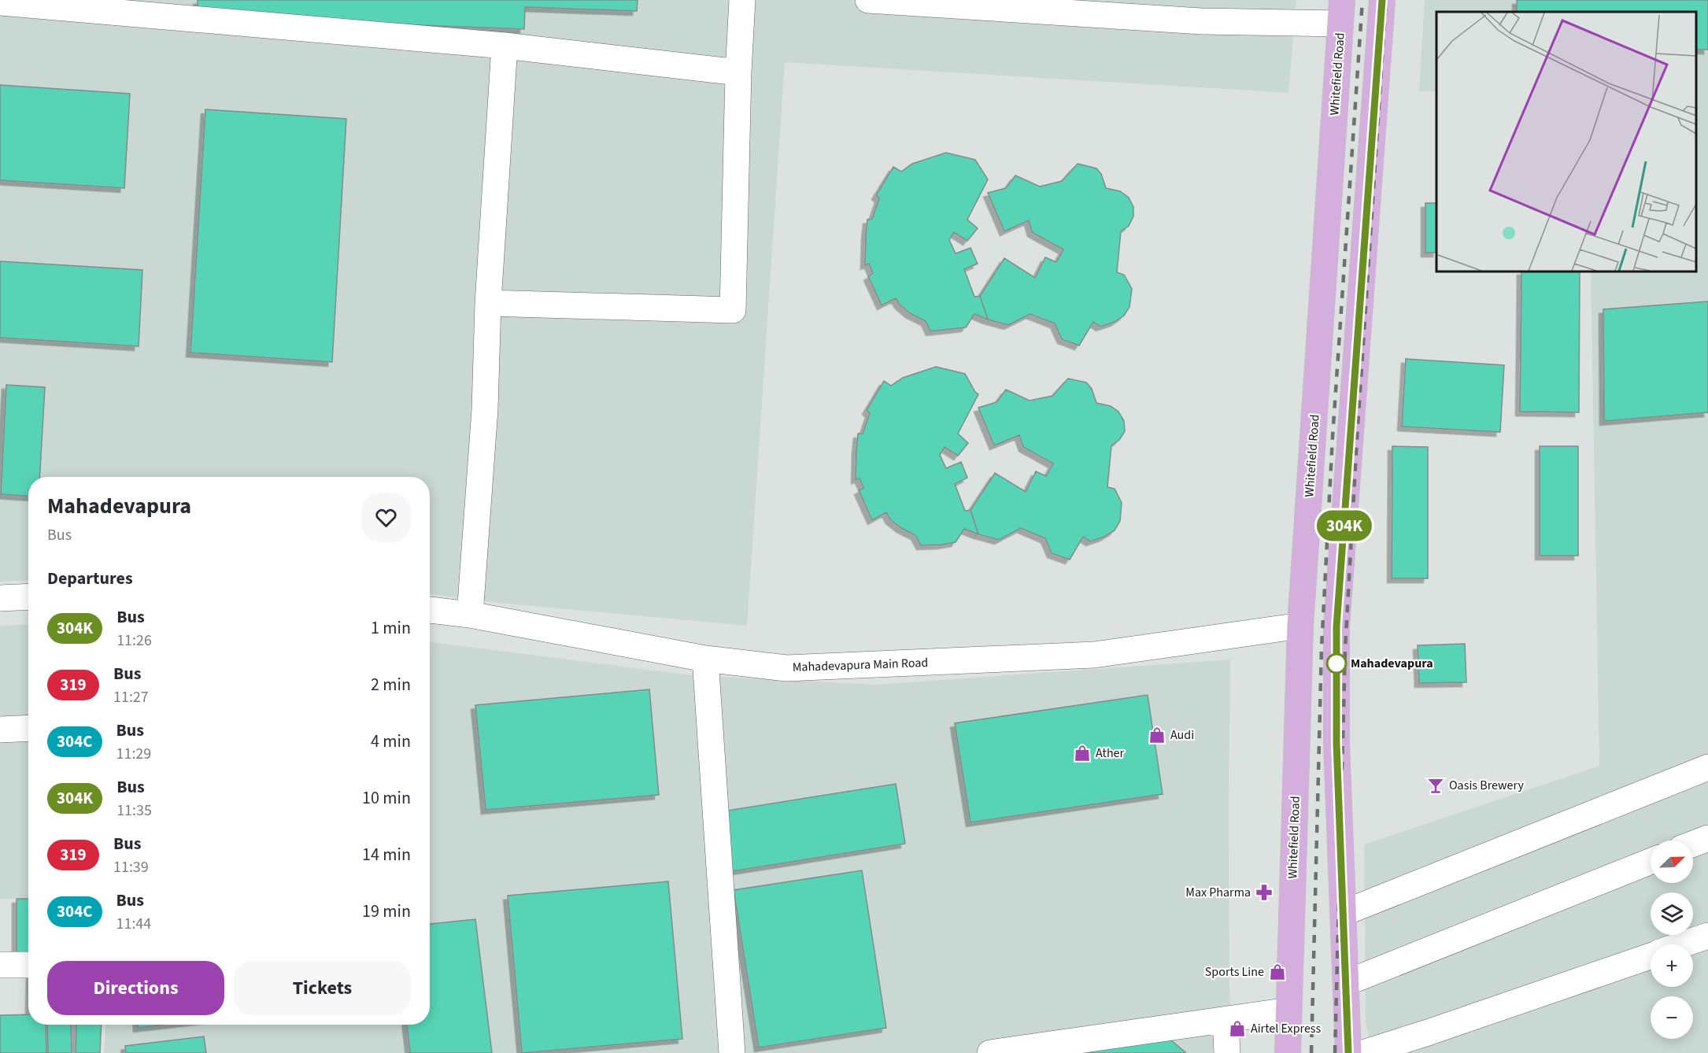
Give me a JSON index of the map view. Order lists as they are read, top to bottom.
{
  "streets": {
    "main road": ["Whitefield Road"],
    "street": ["Mahadevapura Main Road"]
  },
  "crossings": [
    ["Whitefield Road", "Mahadevapura Main Road"]
  ],
  "places": {
    "other": ["Mahadevapura"],
    "shop": [
      "Audi",
      "Ather",
      "Sports Line",
      "Airtel Express"
    ],
    "bar": ["Oasis Brewery"],
    "pharmacy": ["Max Pharma"]
  },
  "lines": ["bus line 304K"],
  "north": "top right",
  "page": {
    "on_map": "304K",
    "heading": [
      ["Mahadevapura", "Bus"],
      "Departures"
    ],
    "list": [
      {
        "mark": "304K",
        "name": "Bus",
        "note": "11:26",
        "value": "1 min"
      },
      {
        "mark": "319",
        "name": "Bus",
        "note": "11:27",
        "value": "2 min"
      },
      {
        "mark": "304C",
        "name": "Bus",
        "note": "11:29",
        "value": "4 min"
      },
      {
        "mark": "304K",
        "name": "Bus",
        "note": "11:35",
        "value": "10 min"
      },
      {
        "mark": "319",
        "name": "Bus",
        "note": "11:39",
        "value": "14 min"
      },
      {
        "mark": "304C",
        "name": "Bus",
        "note": "11:44",
        "value": "19 min"
      }
    ],
    "map_buttons": ["+", "−"],
    "buttons": ["Directions", "Tickets"]
  }
}
